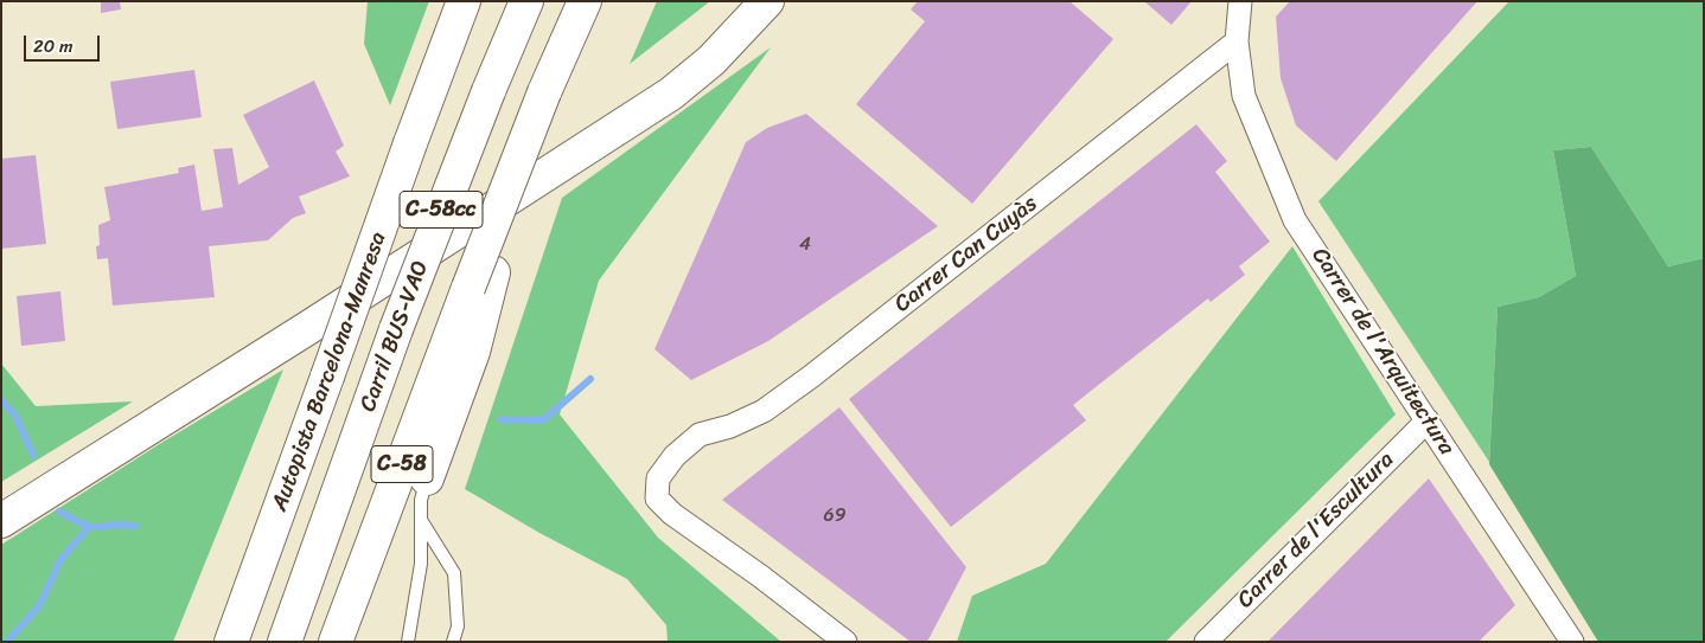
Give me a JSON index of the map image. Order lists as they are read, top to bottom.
{
  "streets": {
    "main road": [
      "C-58cc",
      "Carril BUS-VAO",
      "Autopista Barcelona-Manresa",
      "C-58"
    ],
    "street": ["Carrer Can Cuyàs", "Carrer de l'Arquitectura", "Carrer de l'Escultura"]
  },
  "crossings": [
    ["Carrer Can Cuyàs", "Carrer de l'Arquitectura"],
    ["Carrer de l'Arquitectura", "Carrer de l'Escultura"]
  ],
  "house_numbers": ["4", "69"],
  "scale_bar": "20 m"
}
